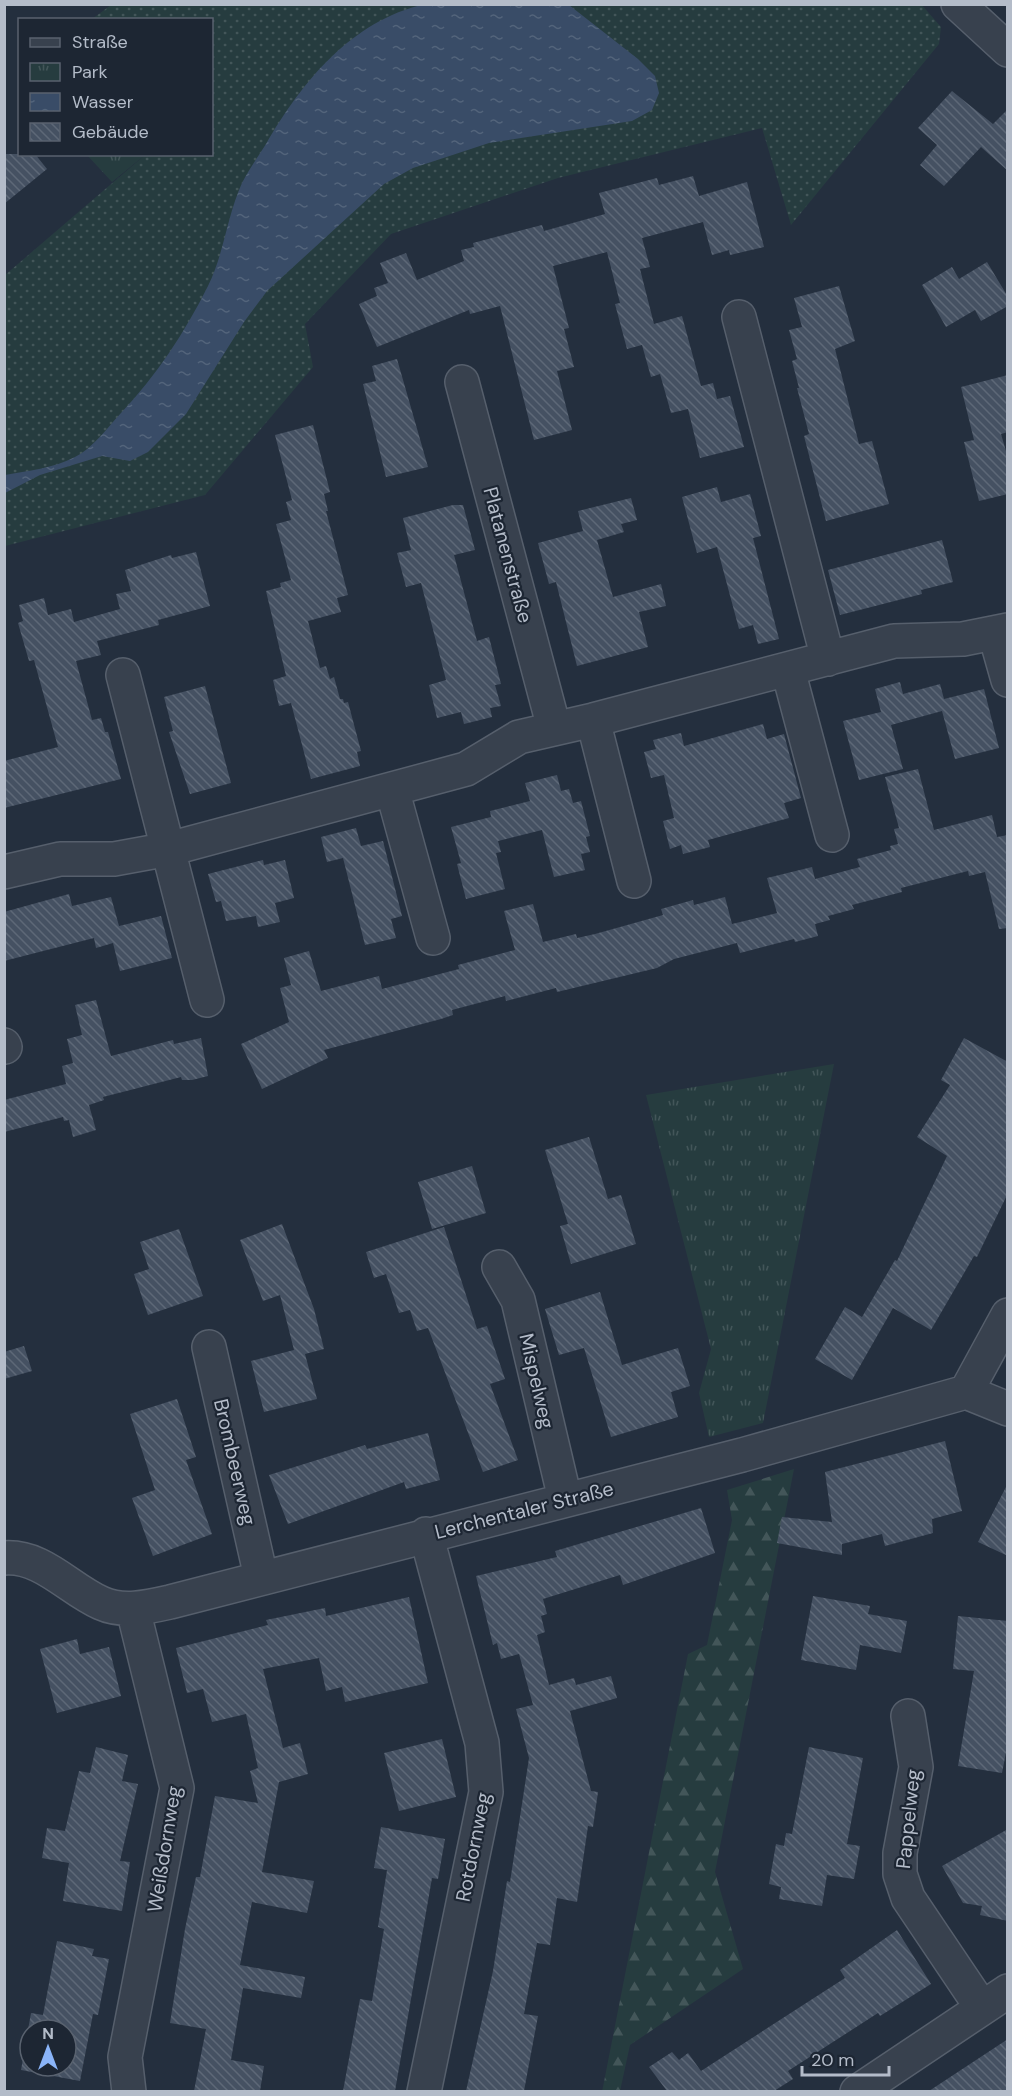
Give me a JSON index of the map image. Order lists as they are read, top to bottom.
{
  "streets": {
    "street": [
      "Platanenstraße",
      "Mispelweg",
      "Brombeerweg",
      "Lerchentaler Straße",
      "Pappelweg",
      "Rotdornweg",
      "Weißdornweg"
    ]
  },
  "crossings": [
    ["Mispelweg", "Lerchentaler Straße"],
    ["Brombeerweg", "Lerchentaler Straße"],
    ["Lerchentaler Straße", "Rotdornweg"],
    ["Lerchentaler Straße", "Weißdornweg"]
  ],
  "legend": [
    "Straße",
    "Park",
    "Wasser",
    "Gebäude"
  ],
  "scale_bar": "20 m",
  "north": "top"
}
